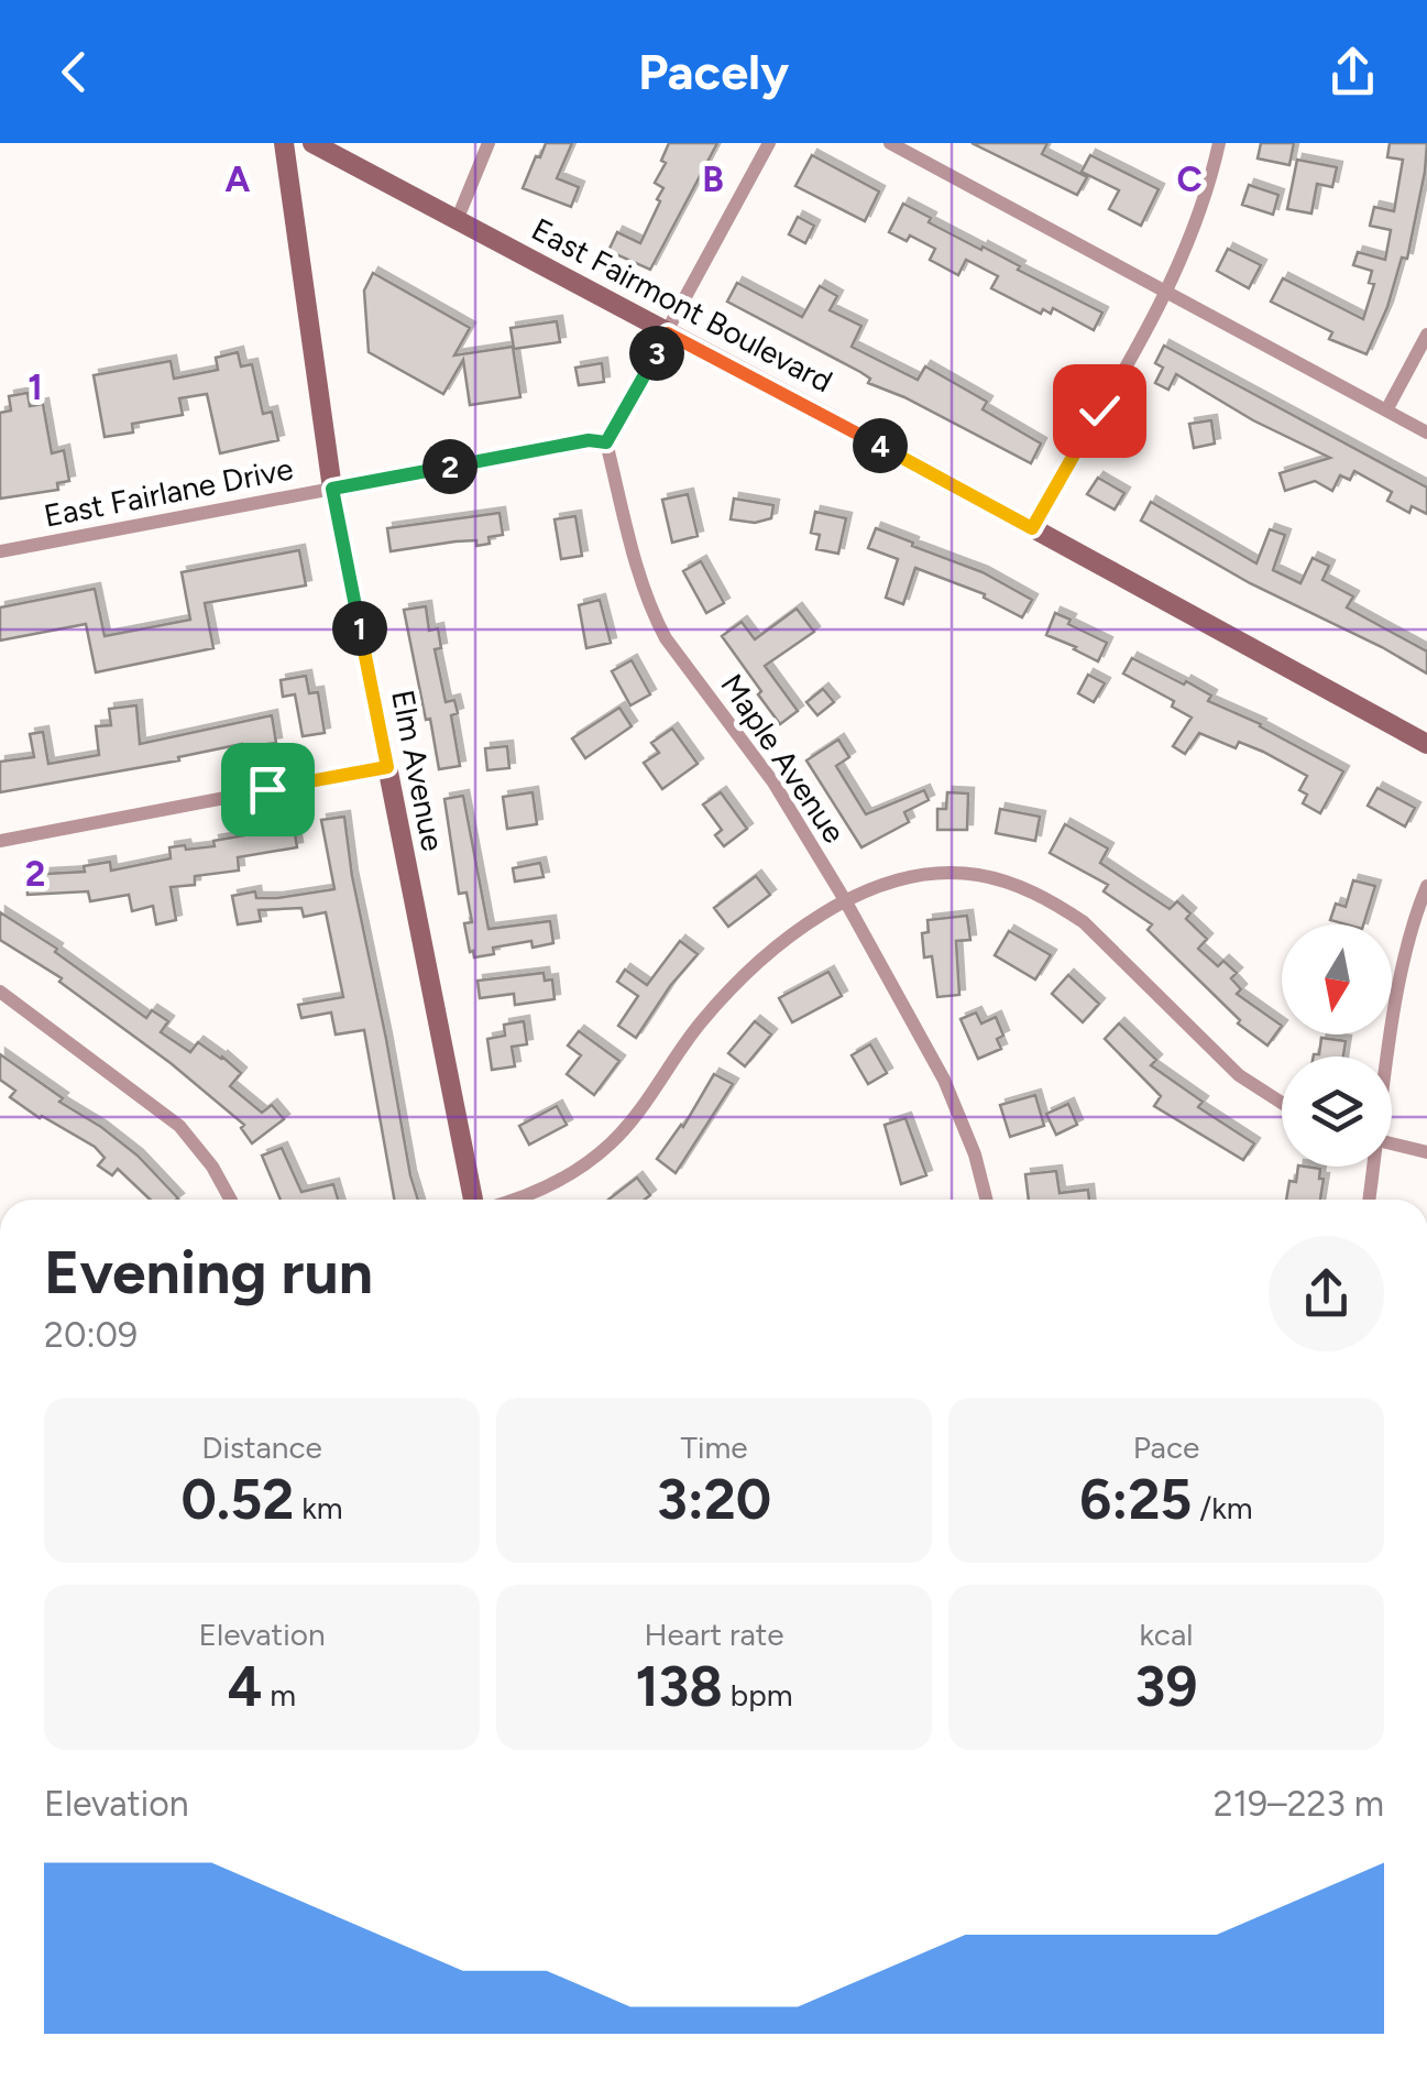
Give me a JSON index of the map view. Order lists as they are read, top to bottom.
{
  "streets": {
    "street": [
      "East Fairmont Boulevard",
      "East Fairlane Drive",
      "Maple Avenue",
      "Elm Avenue"
    ]
  },
  "crossings": [
    ["East Fairlane Drive", "Maple Avenue"],
    ["East Fairlane Drive", "Elm Avenue"]
  ],
  "north": "bottom",
  "page": {
    "header": "Pacely",
    "pins": [
      "3",
      "4",
      "2",
      "1"
    ],
    "heading": ["Evening run", "20:09"],
    "stats": [
      ["Distance", "0.52 km"],
      ["Time", "3:20"],
      ["Pace", "6:25 /km"],
      ["Elevation", "4 m"],
      ["Heart rate", "138 bpm"],
      ["kcal", "39"]
    ],
    "chart": ["Elevation", "219–223 m"]
  },
  "grid": {
    "columns": ["A", "B", "C"],
    "rows": ["1", "2"]
  }
}
